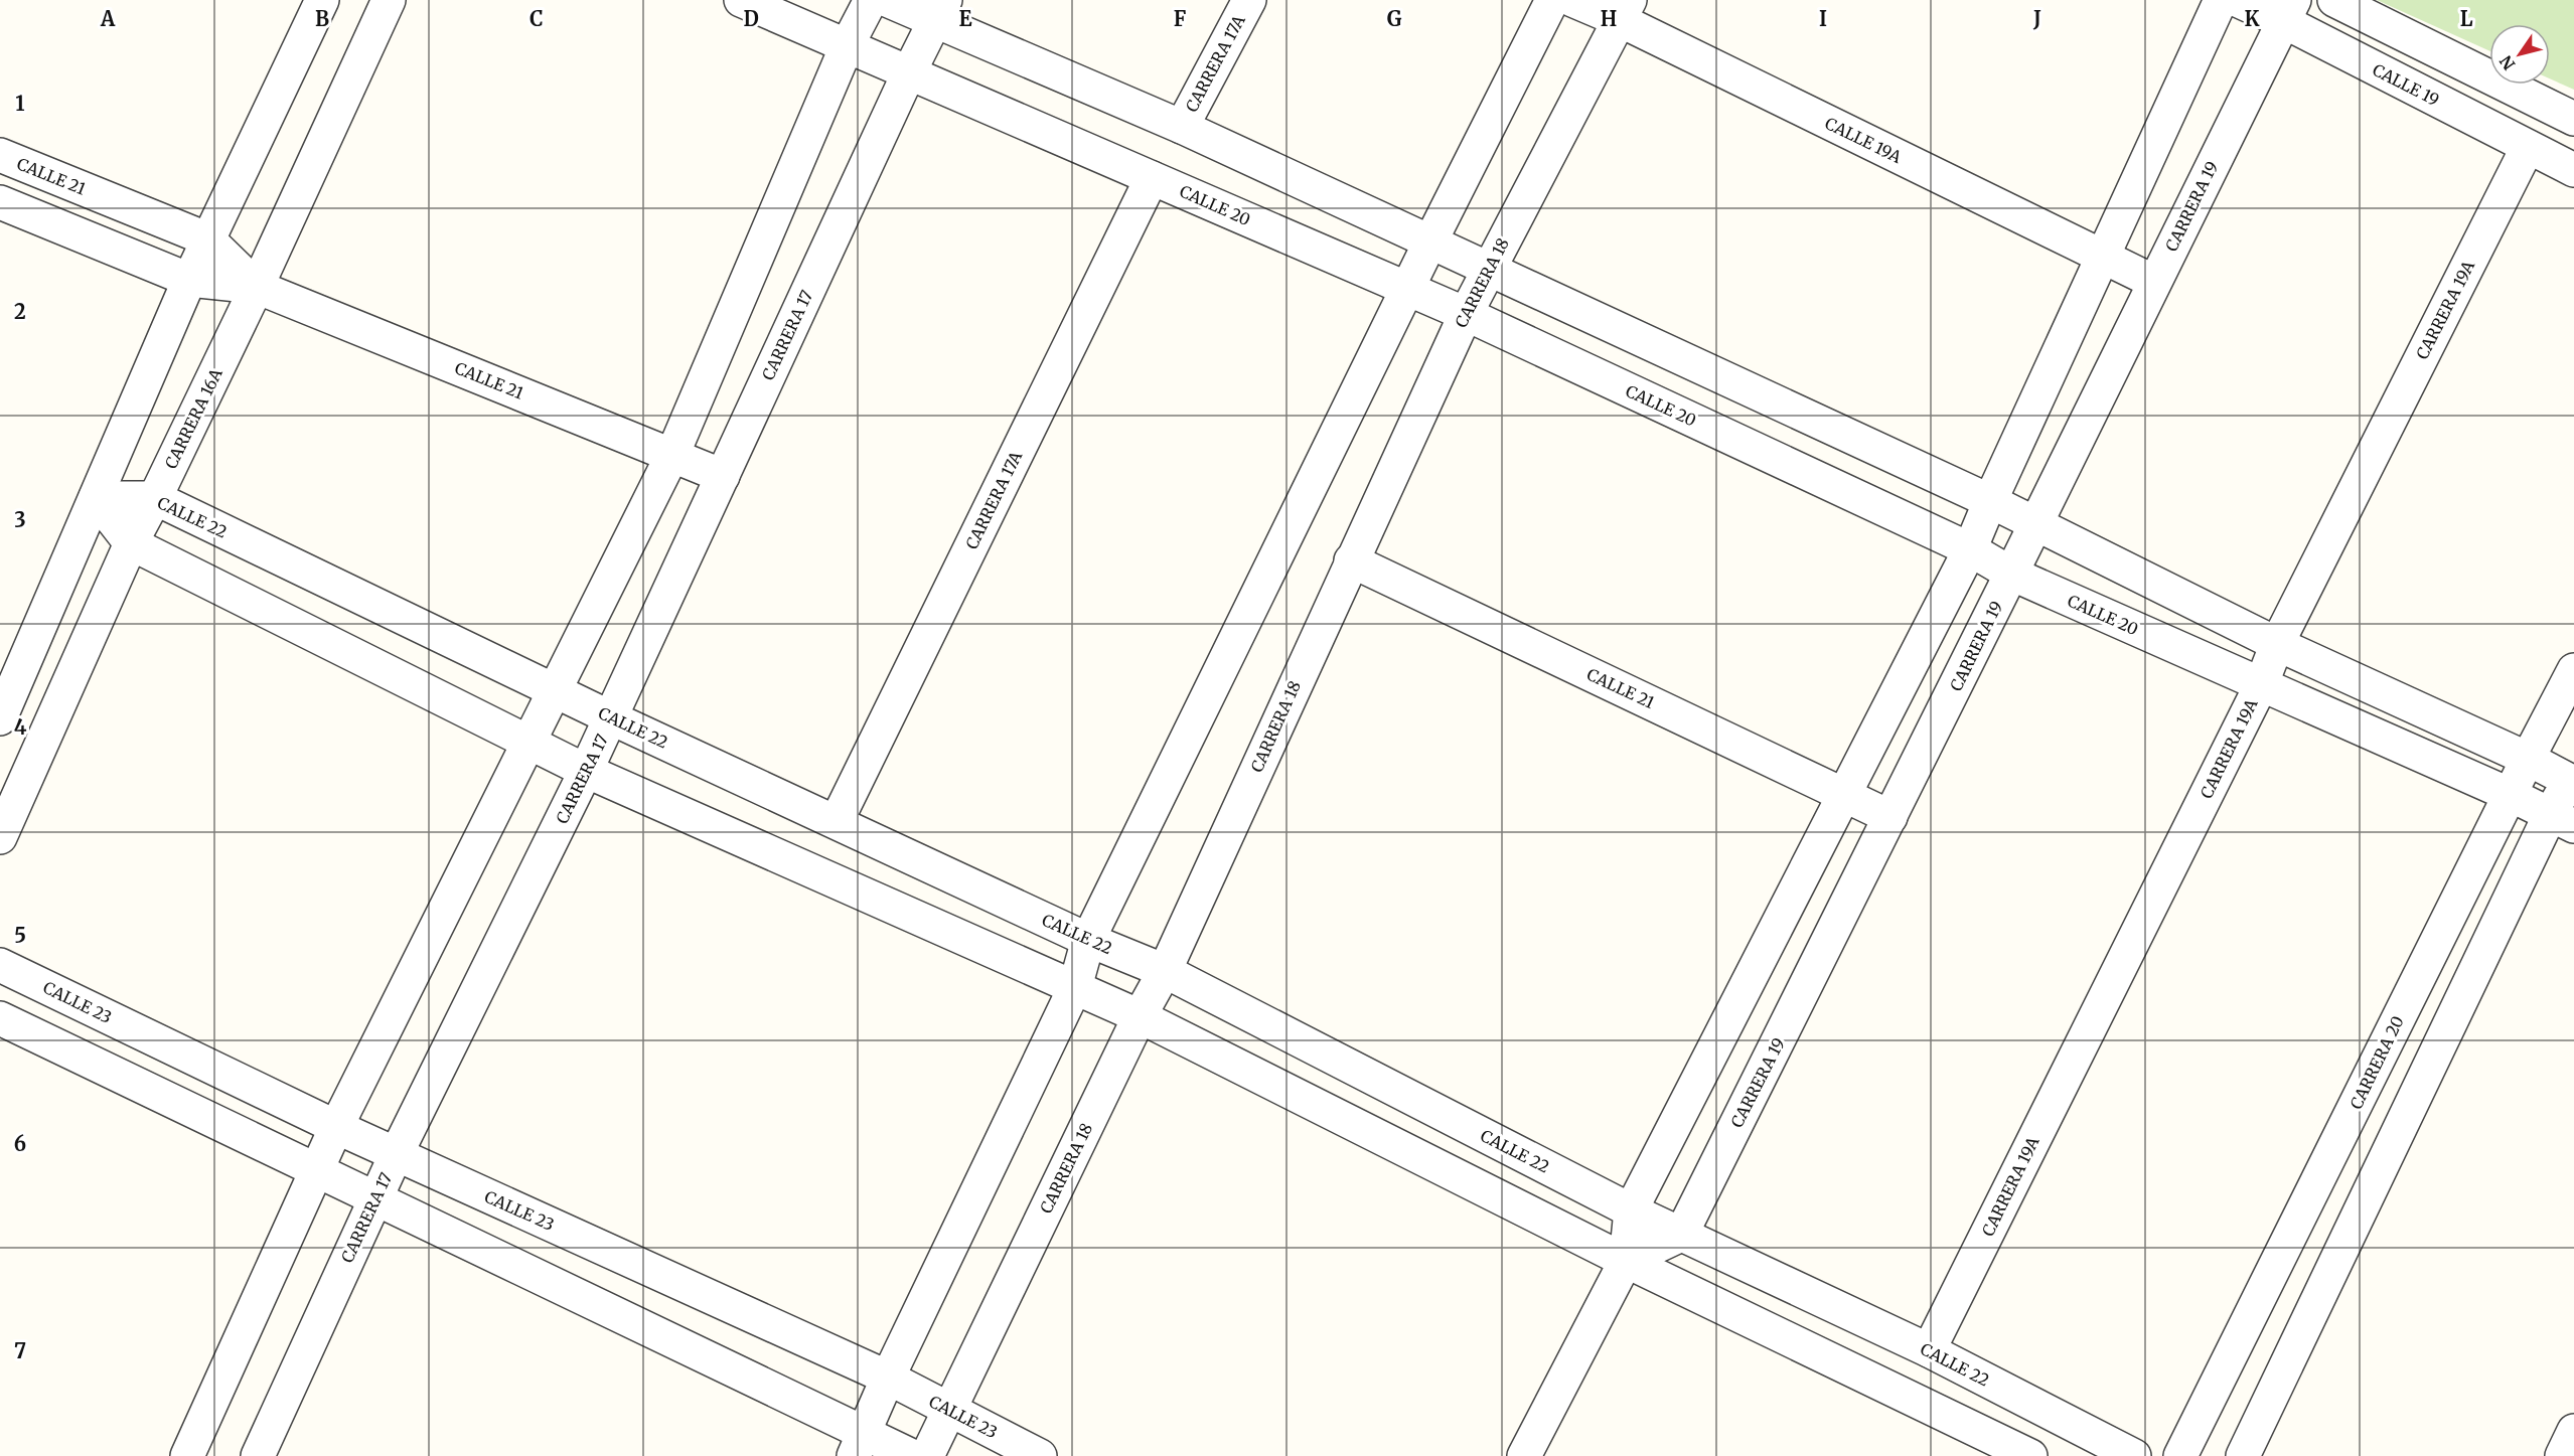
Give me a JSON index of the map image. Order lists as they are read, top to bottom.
{
  "streets": {
    "street": [
      "CARRERA 17A",
      "CALLE 19",
      "CALLE 19A",
      "CALLE 21",
      "CALLE 20",
      "CARRERA 19",
      "CARRERA 18",
      "CARRERA 19A",
      "CARRERA 17",
      "CARRERA 16A",
      "CALLE 22",
      "CALLE 23",
      "CARRERA 20"
    ]
  },
  "crossings": [
    ["CARRERA 17A", "CALLE 20"],
    ["CARRERA 17A", "CALLE 22"],
    ["CALLE 19", "CARRERA 19"],
    ["CALLE 19", "CARRERA 19A"],
    ["CALLE 19A", "CARRERA 19"],
    ["CALLE 19A", "CARRERA 18"],
    ["CALLE 21", "CARRERA 19"],
    ["CALLE 21", "CARRERA 18"],
    ["CALLE 21", "CARRERA 17"],
    ["CALLE 21", "CARRERA 16A"],
    ["CALLE 20", "CARRERA 19"],
    ["CALLE 20", "CARRERA 18"],
    ["CALLE 20", "CARRERA 19A"],
    ["CALLE 20", "CARRERA 17"],
    ["CALLE 20", "CARRERA 20"],
    ["CARRERA 19", "CALLE 22"],
    ["CARRERA 18", "CALLE 22"],
    ["CARRERA 18", "CALLE 23"],
    ["CARRERA 19A", "CALLE 22"],
    ["CARRERA 17", "CALLE 22"],
    ["CARRERA 17", "CALLE 23"],
    ["CARRERA 16A", "CALLE 22"]
  ],
  "north": "bottom left",
  "grid": {
    "columns": [
      "A",
      "B",
      "C",
      "D",
      "E",
      "F",
      "G",
      "H",
      "I",
      "J",
      "K",
      "L"
    ],
    "rows": [
      "1",
      "2",
      "3",
      "4",
      "5",
      "6",
      "7"
    ]
  }
}
